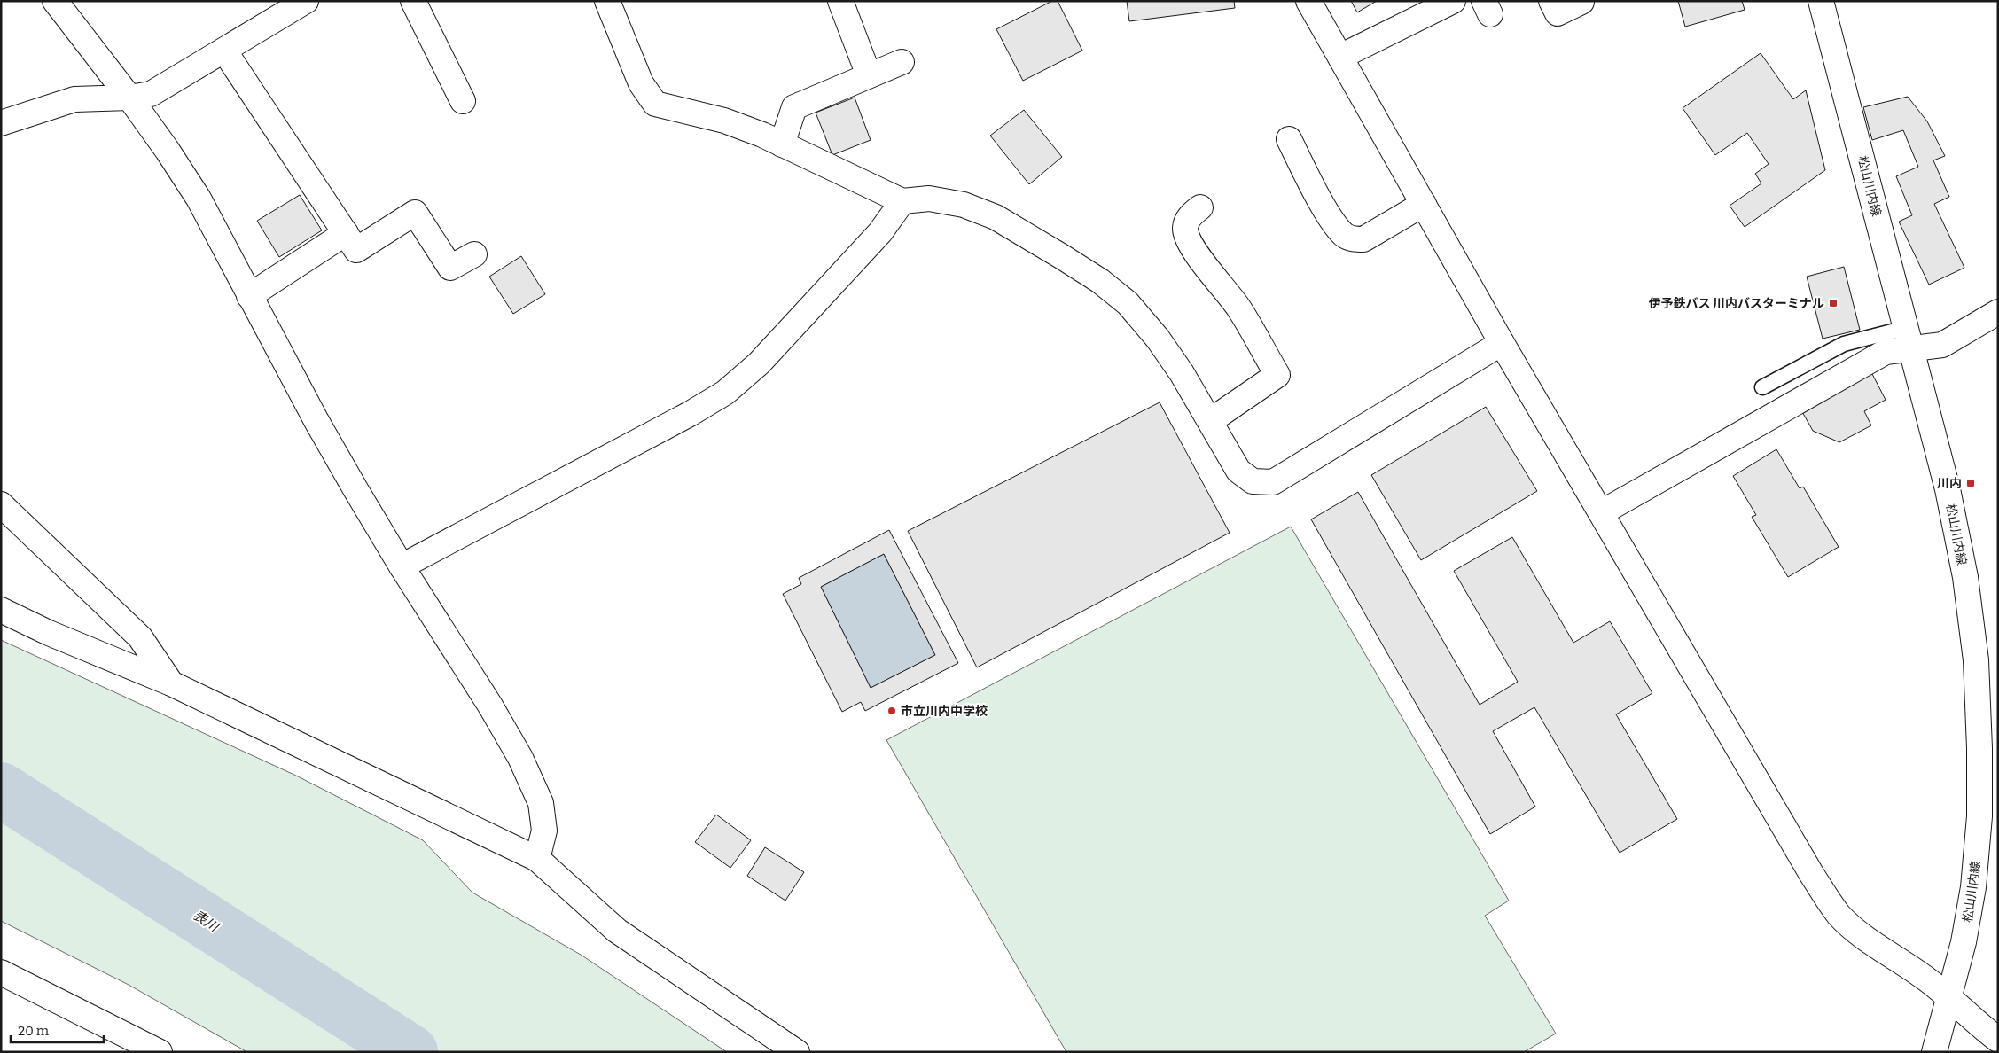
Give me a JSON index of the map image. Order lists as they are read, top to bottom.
{
  "streets": {
    "street": ["松山川内線"]
  },
  "water": ["表川"],
  "places": {
    "transit": ["伊予鉄バス 川内バスターミナル", "川内"],
    "other": ["市立川内中学校"]
  },
  "scale_bar": "20 m"
}
